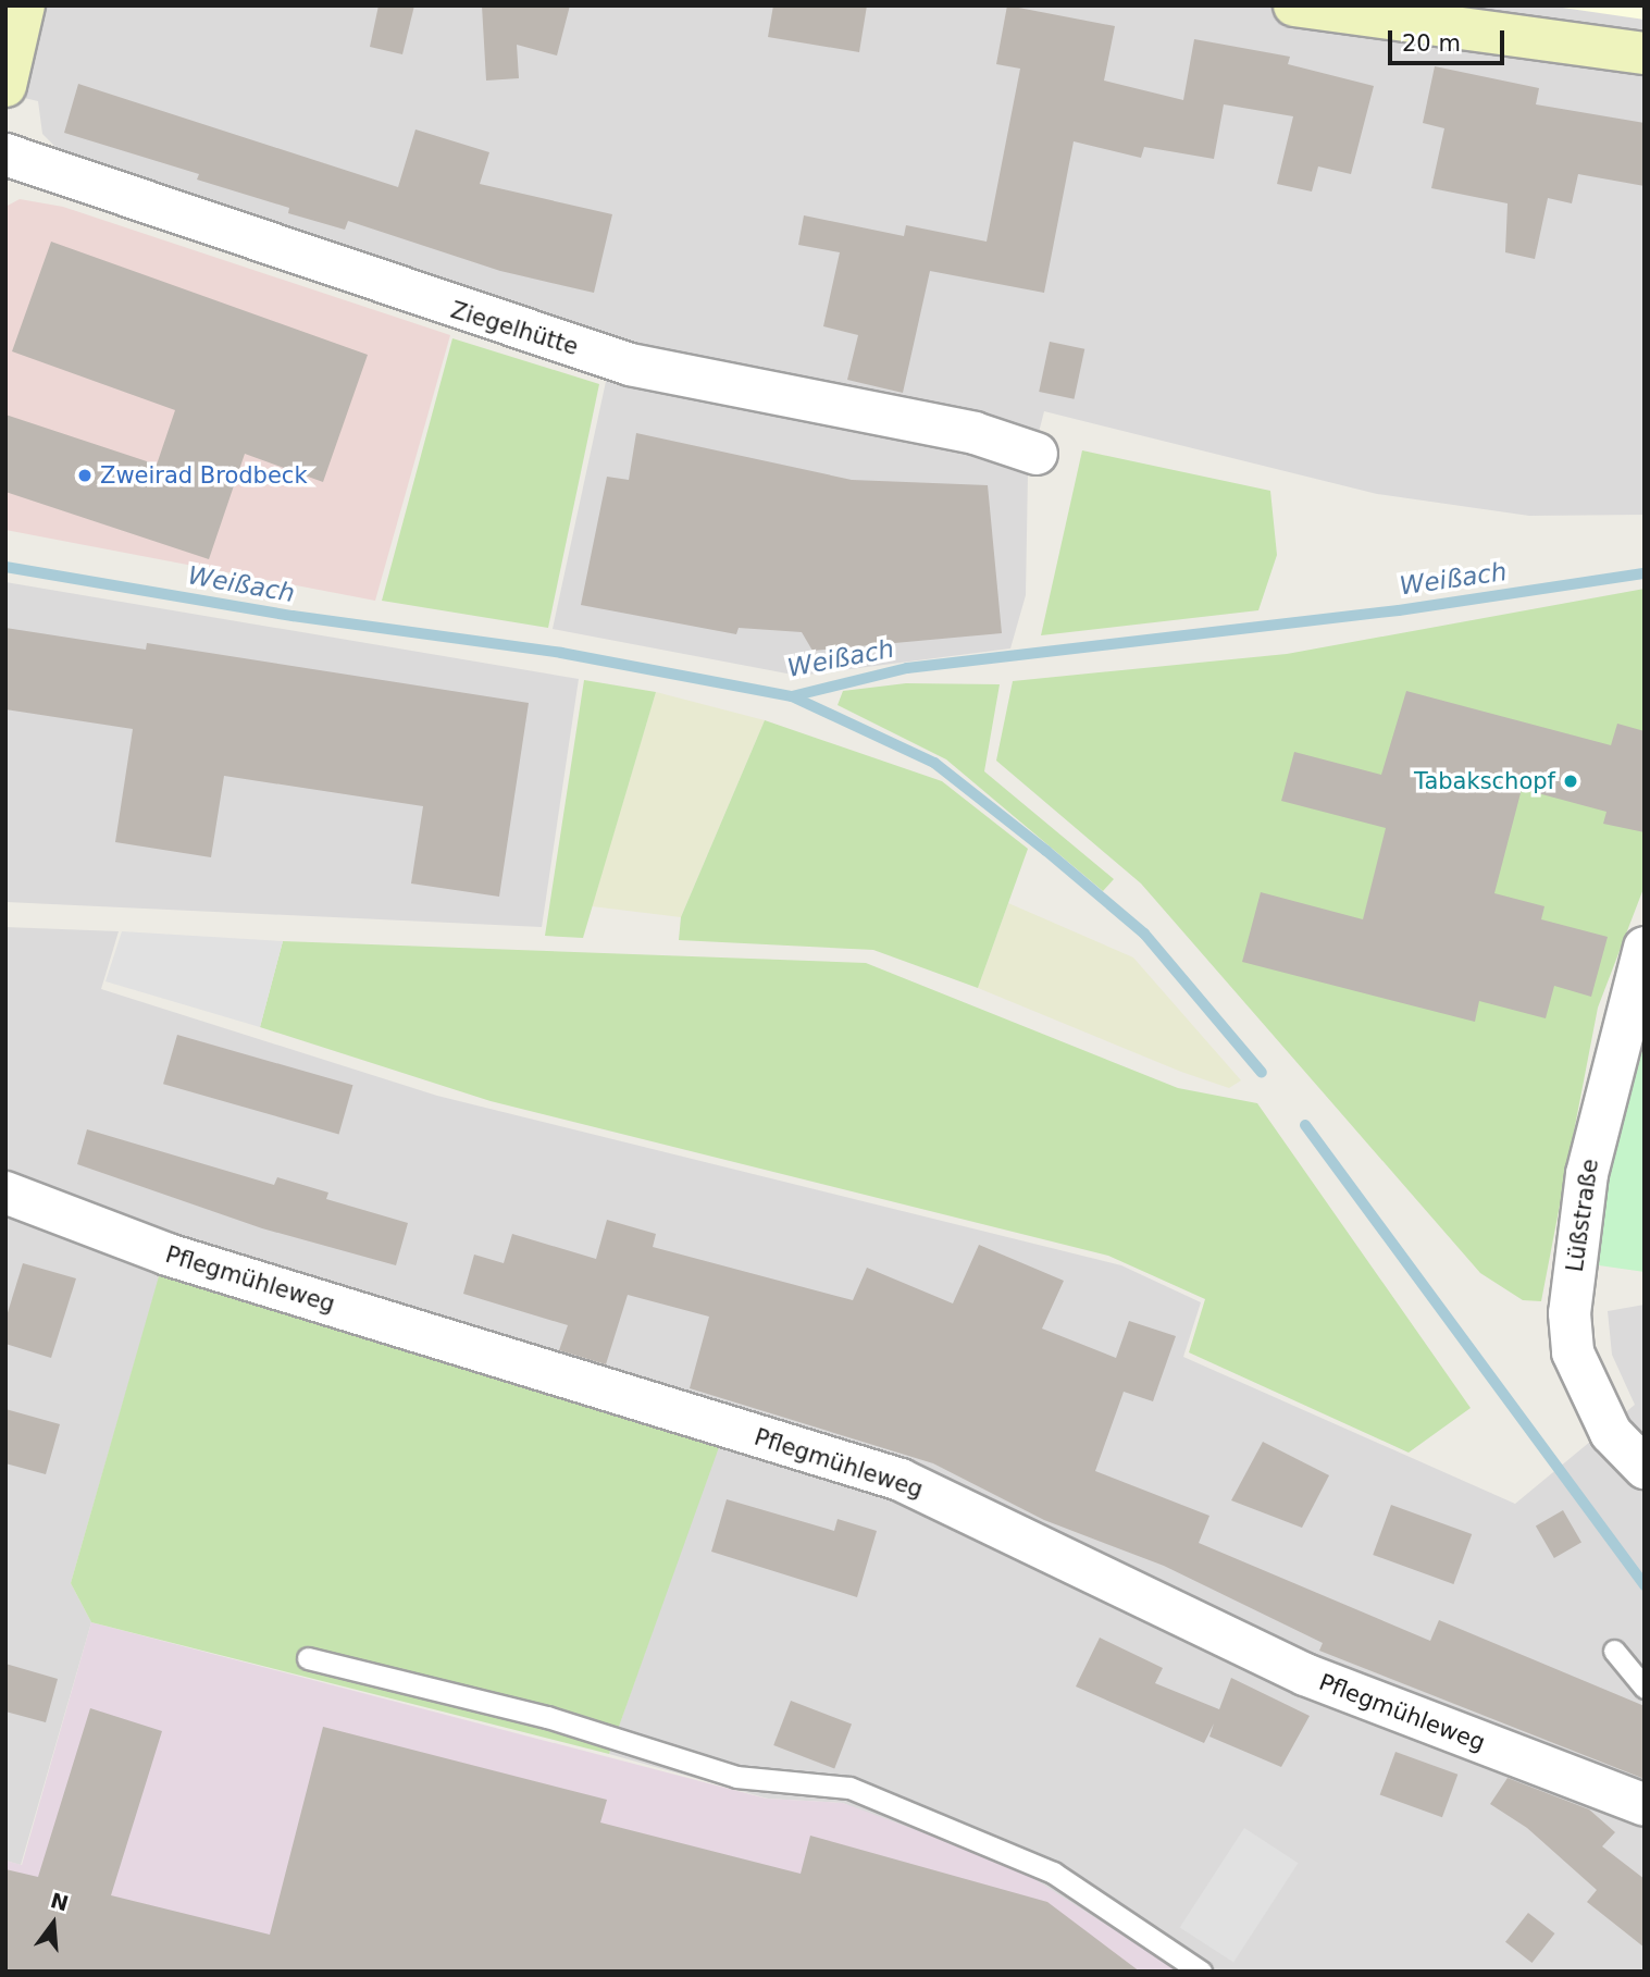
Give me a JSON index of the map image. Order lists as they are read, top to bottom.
{
  "streets": {
    "street": ["Ziegelhütte", "Lüßstraße", "Pflegmühleweg"]
  },
  "water": ["Weißach"],
  "places": ["Zweirad Brodbeck", "Tabakschopf"],
  "scale_bar": "20 m",
  "north": "top"
}
